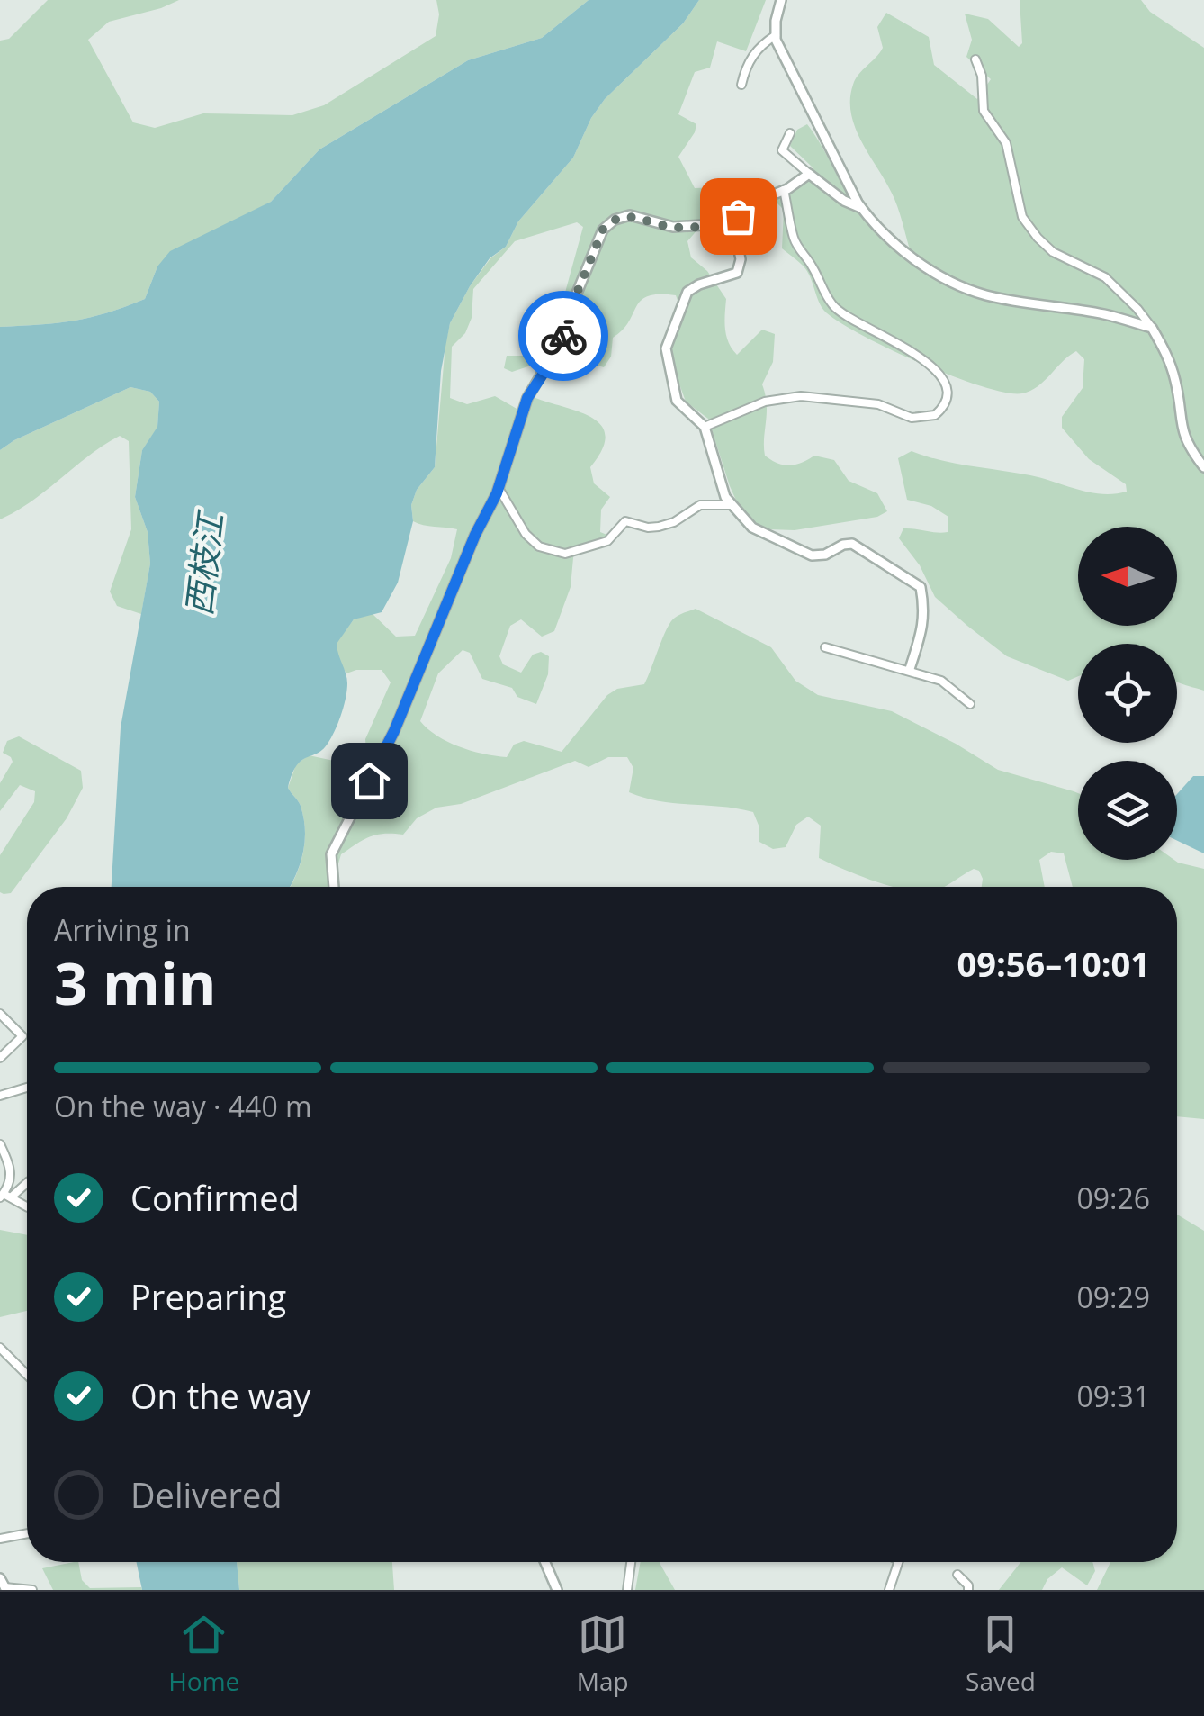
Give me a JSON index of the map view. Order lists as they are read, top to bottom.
{
  "water": ["西枝江"],
  "north": "left",
  "page": {
    "heading": ["3 min", "Arriving in", "09:56–10:01"],
    "bar": "On the way · 440 m",
    "list": [
      ["Confirmed", "09:26"],
      ["Preparing", "09:29"],
      ["On the way", "09:31"],
      "Delivered"
    ],
    "tabs": ["Home", "Map", "Saved"]
  }
}
